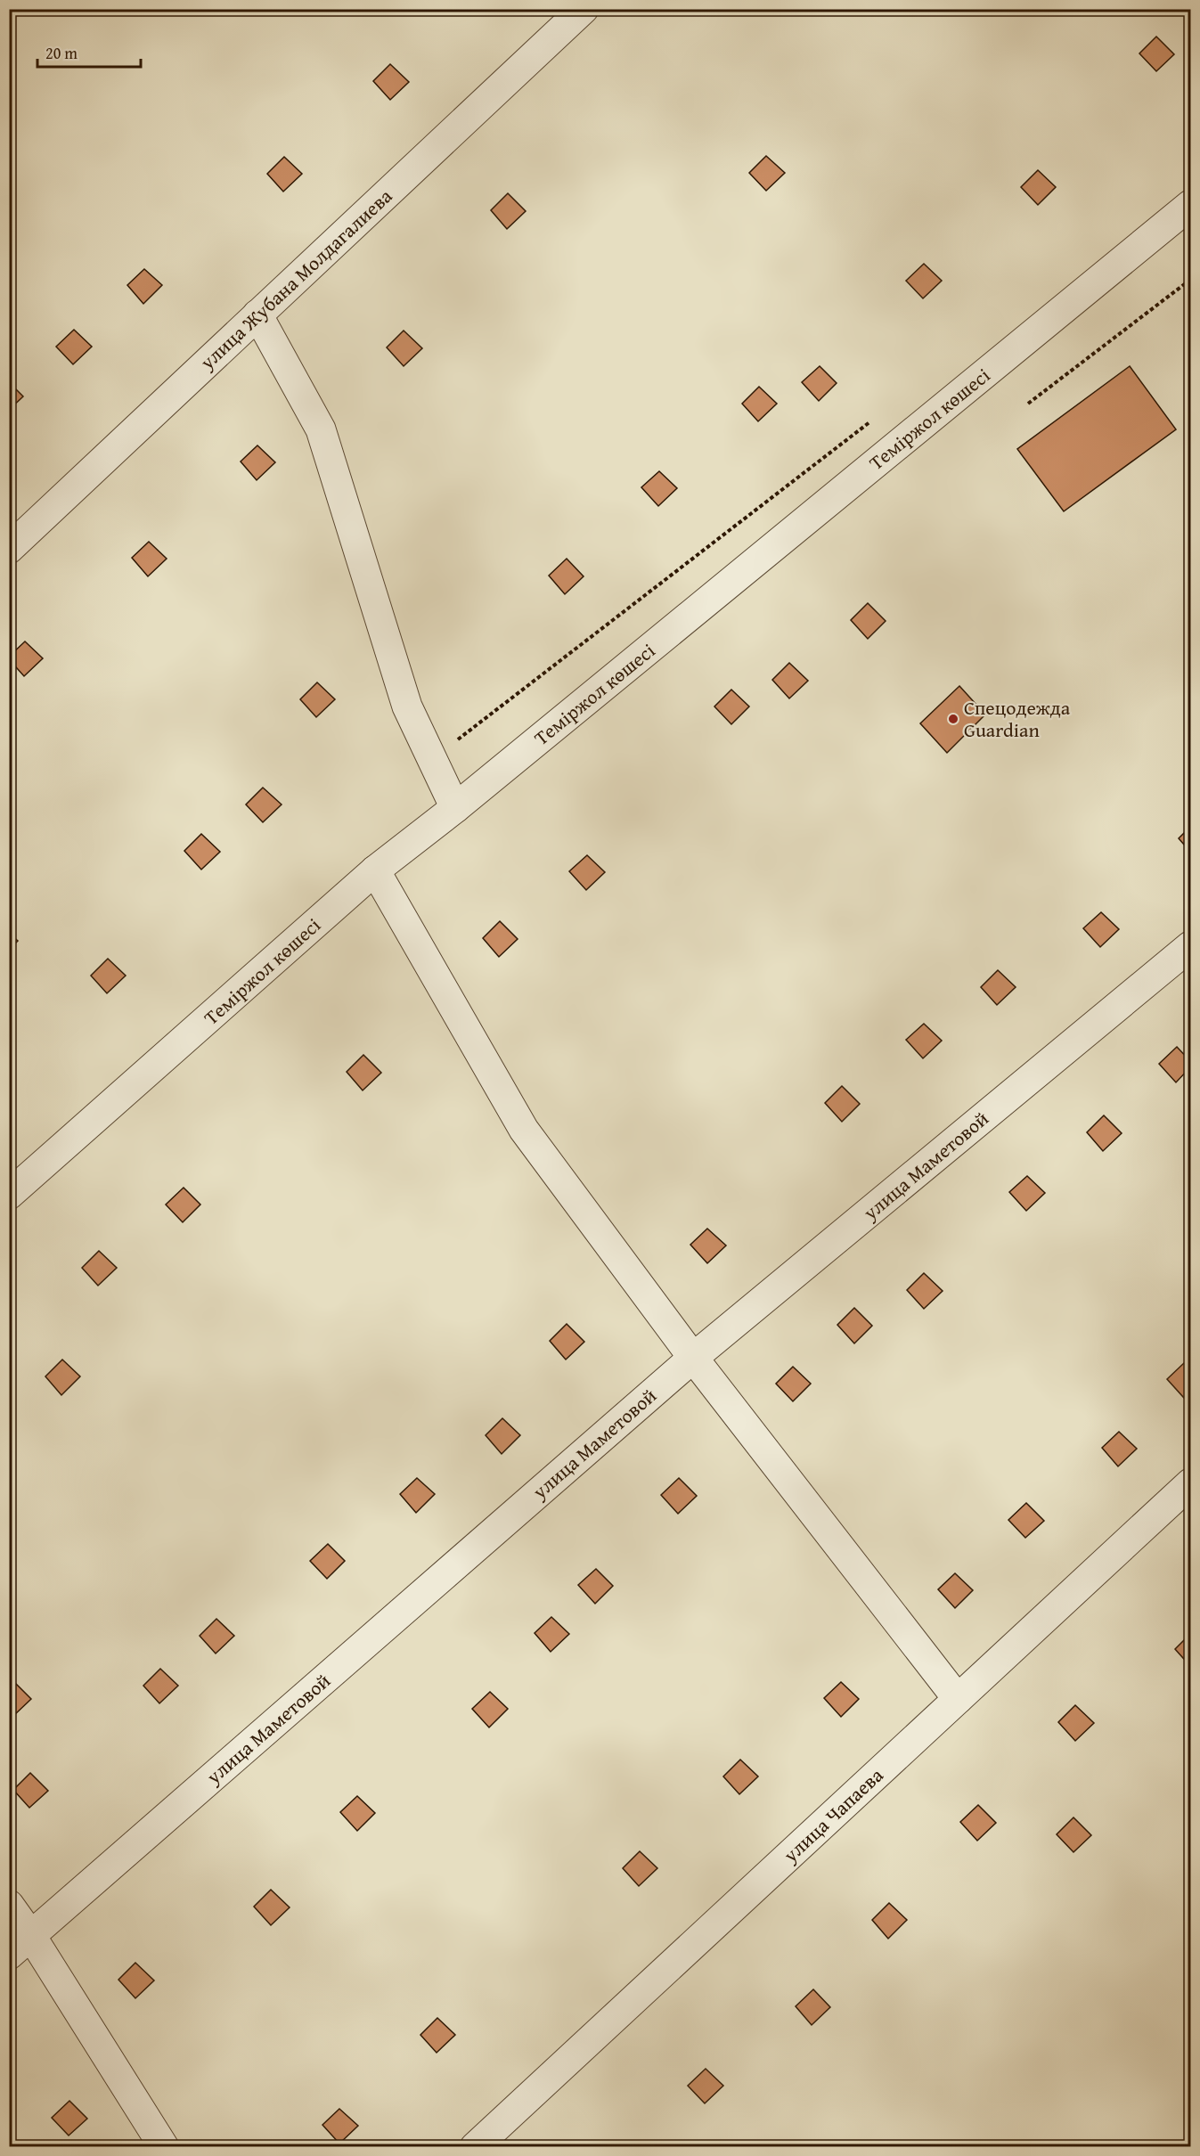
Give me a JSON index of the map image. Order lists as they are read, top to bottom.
{
  "streets": {
    "street": [
      "улица Жубана Молдагалиева",
      "Теміржол көшесі",
      "улица Маметовой",
      "улица Чапаева"
    ]
  },
  "places": ["Спецодежда Guardian"],
  "scale_bar": "20 m"
}
